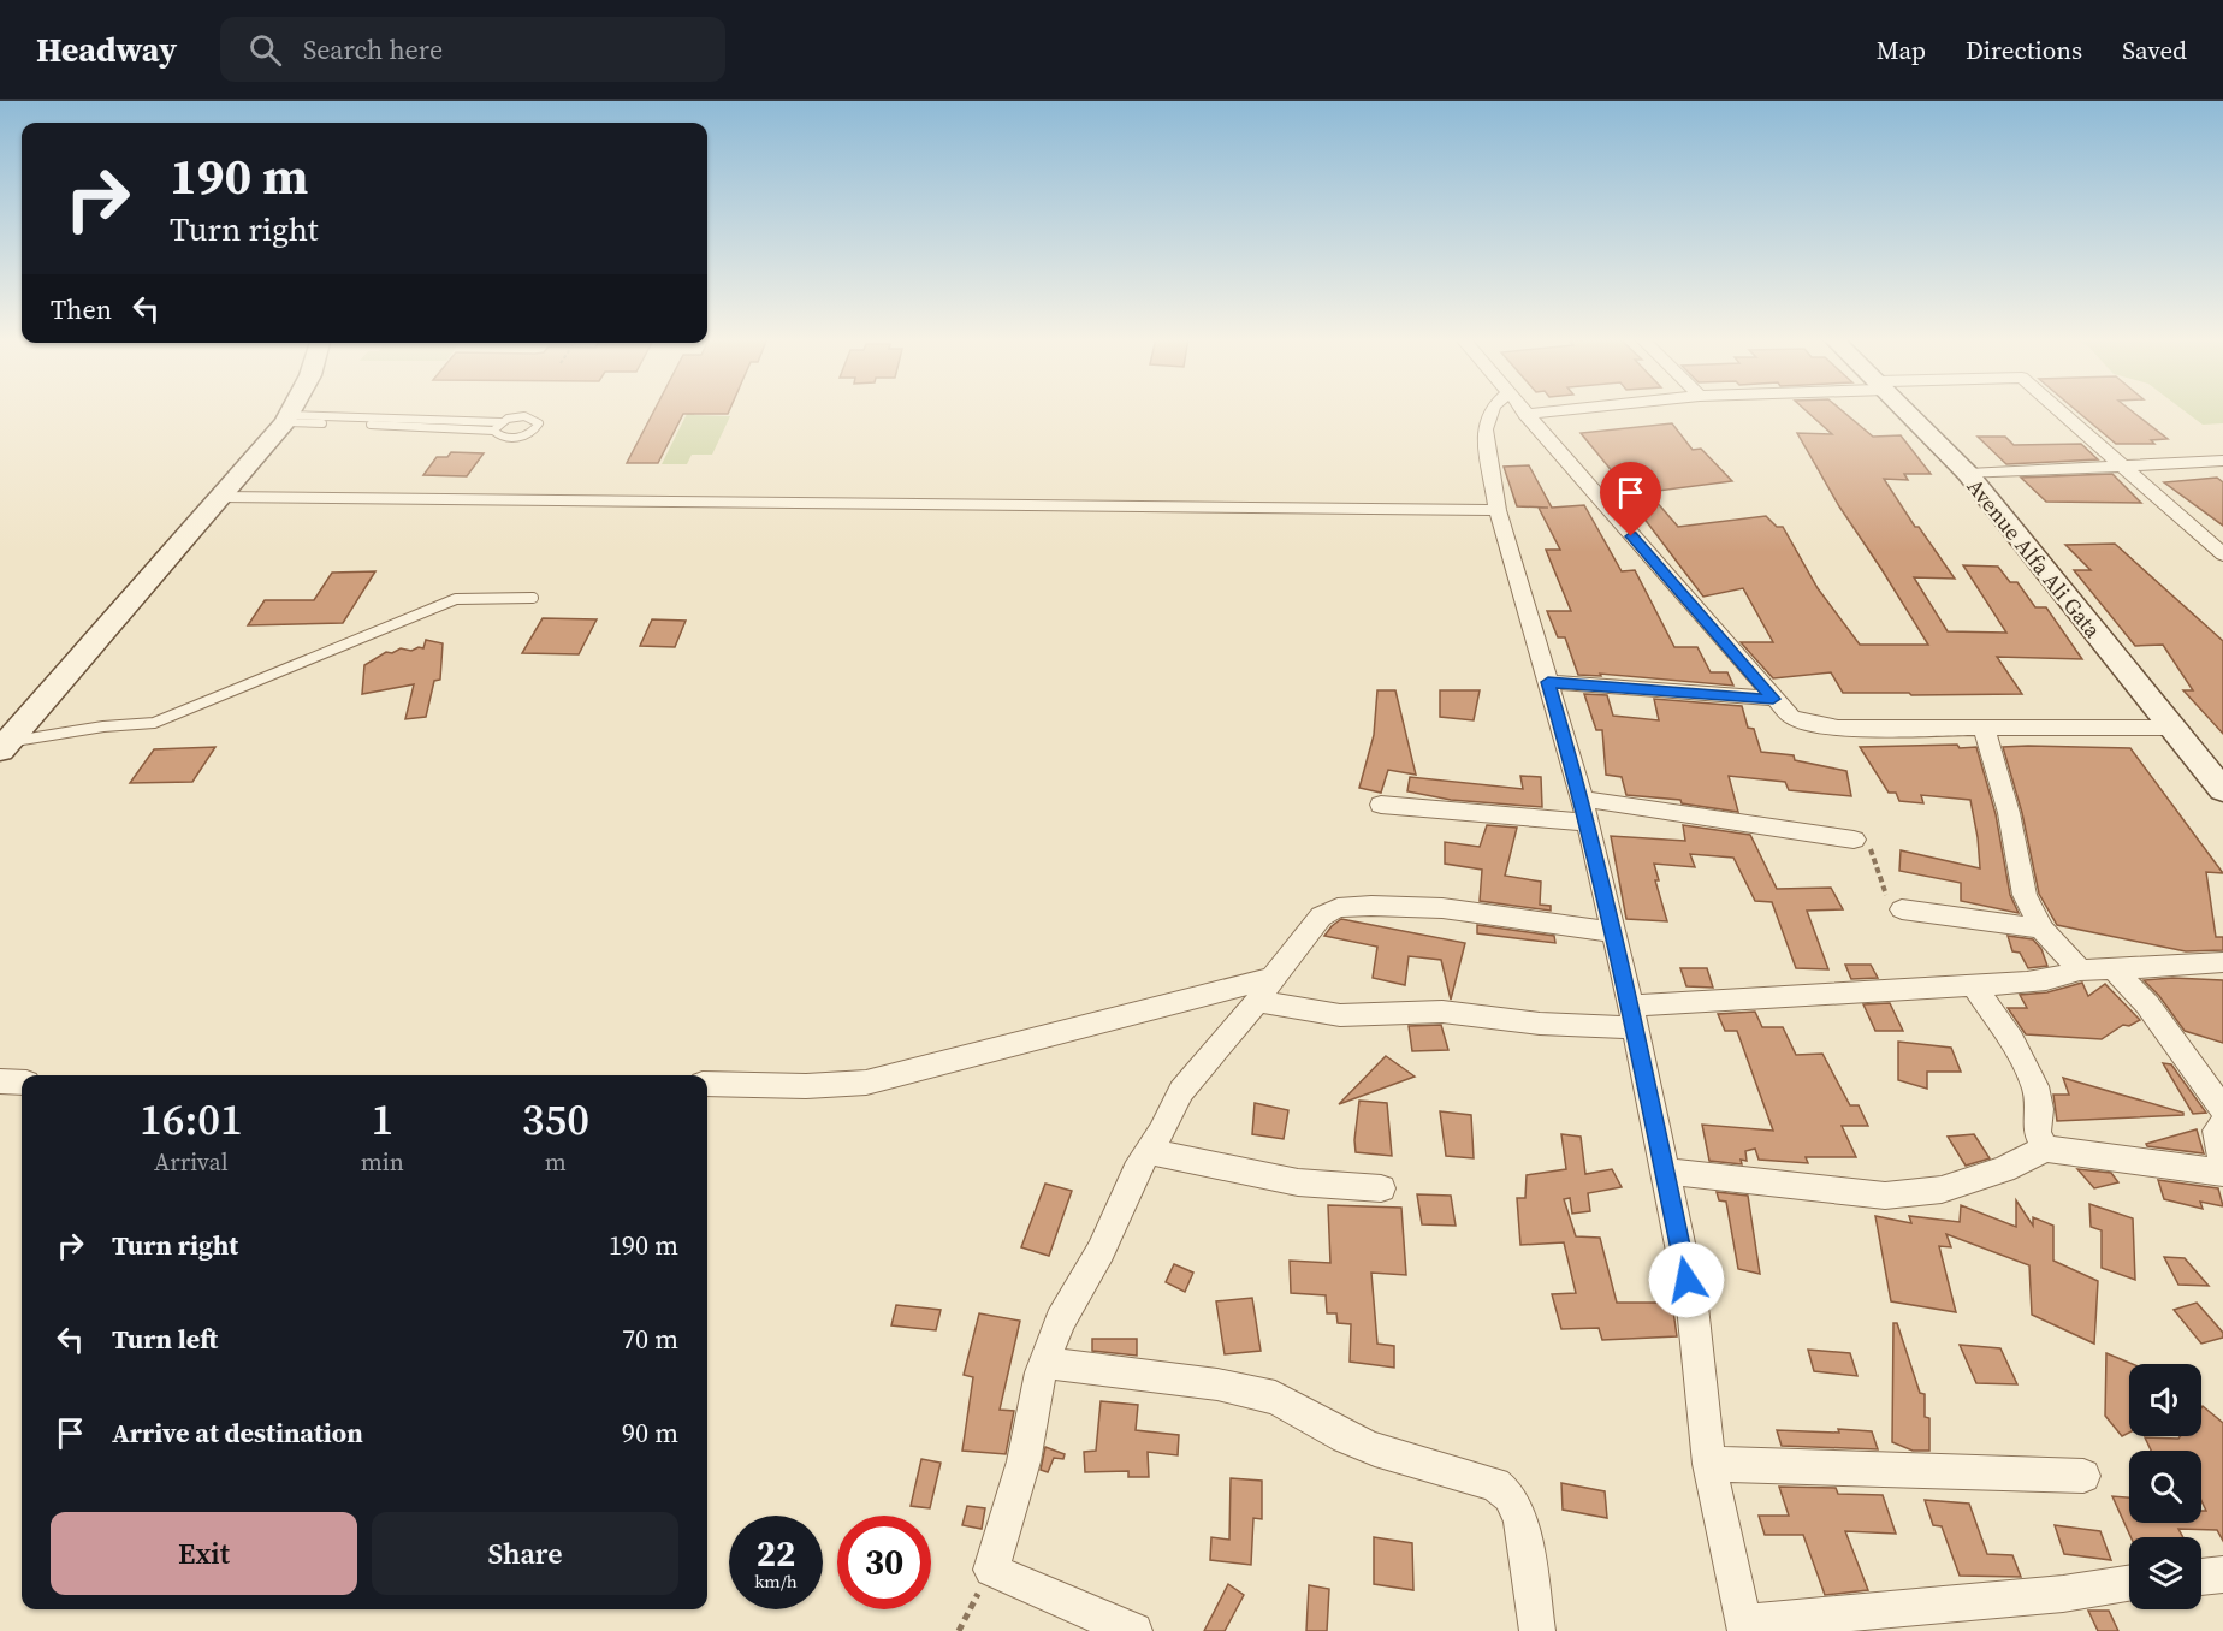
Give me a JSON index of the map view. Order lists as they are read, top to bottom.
{
  "streets": {
    "street": ["Avenue Alfa Ali Gata"]
  },
  "page": {
    "header": "Headway",
    "search": "Search here",
    "nav": ["Map", "Directions", "Saved"],
    "turn": ["190 m", "Turn right"],
    "then": "Then",
    "eta": [
      "16:01",
      "Arrival",
      "1",
      "min",
      "350",
      "m"
    ],
    "list": [
      {
        "name": "Turn right",
        "value": "190 m"
      },
      {
        "name": "Turn left",
        "value": "70 m"
      },
      {
        "name": "Arrive at destination",
        "value": "90 m"
      }
    ],
    "buttons": ["Exit", "Share"],
    "speed": "22 km/h",
    "limit": "30"
  }
}
